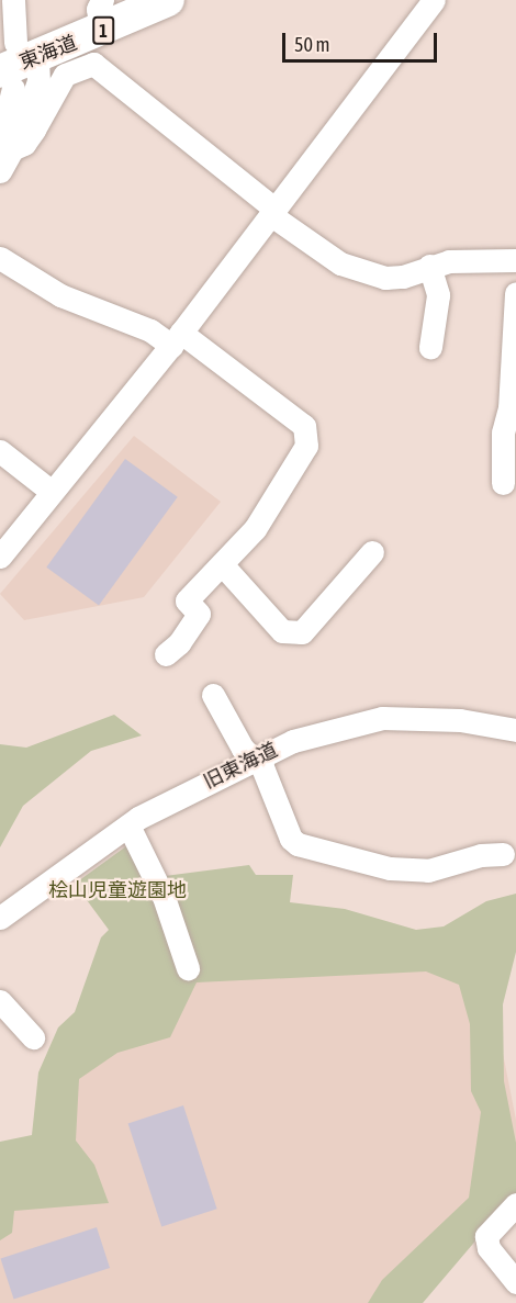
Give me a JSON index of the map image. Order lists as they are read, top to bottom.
{
  "streets": {
    "highway": ["1", "東海道"],
    "street": ["旧東海道"]
  },
  "parks": ["桧山児童遊園地"],
  "scale_bar": "50 m"
}
